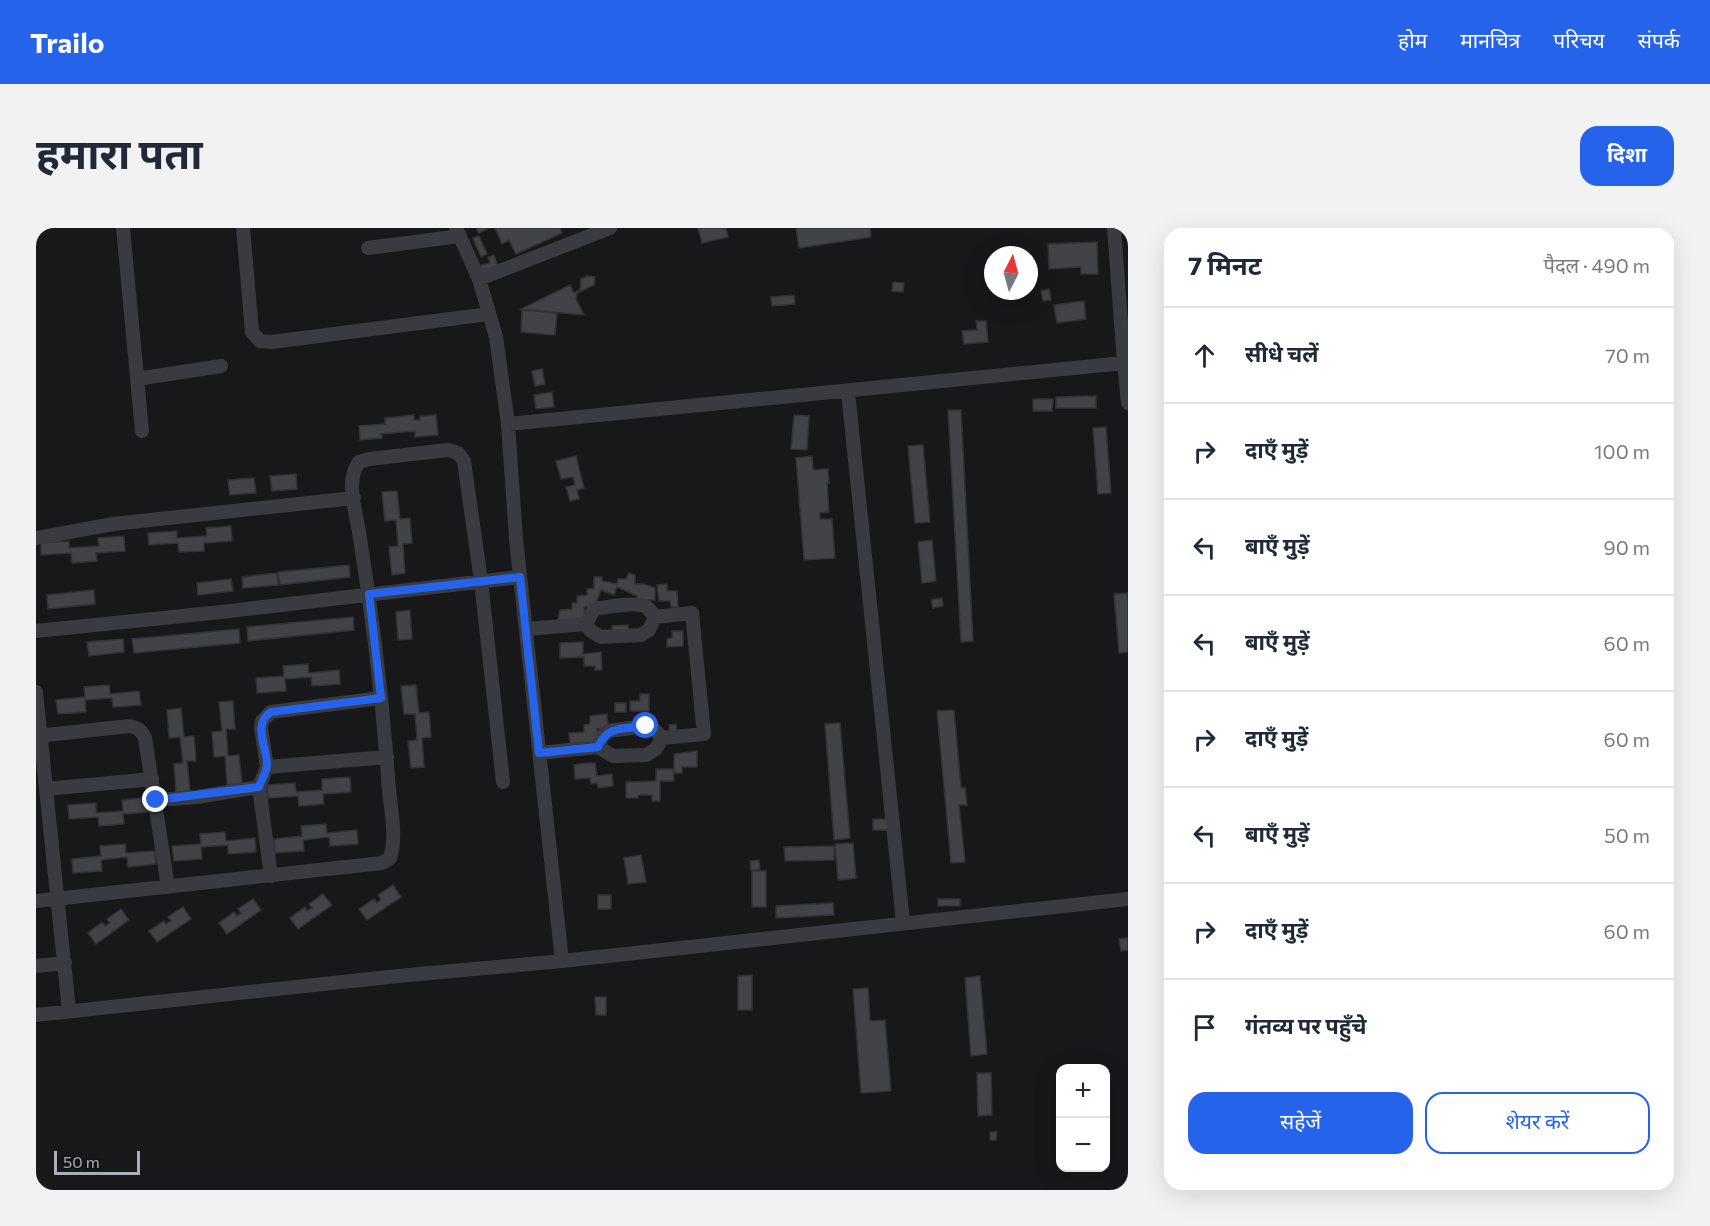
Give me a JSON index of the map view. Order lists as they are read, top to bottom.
{
  "scale_bar": "50 m",
  "north": "top",
  "page": {
    "header": "Trailo",
    "nav": [
      "होम",
      "मानचित्र",
      "परिचय",
      "संपर्क"
    ],
    "title": "हमारा पता",
    "buttons": [
      "दिशा",
      ["सहेजें", "शेयर करें"]
    ],
    "heading": ["7 मिनट", "पैदल · 490 m"],
    "list": [
      ["सीधे चलें", "70 m"],
      ["दाएँ मुड़ें", "100 m"],
      ["बाएँ मुड़ें", "90 m"],
      ["बाएँ मुड़ें", "60 m"],
      ["दाएँ मुड़ें", "60 m"],
      ["बाएँ मुड़ें", "50 m"],
      ["दाएँ मुड़ें", "60 m"],
      "गंतव्य पर पहुँचे"
    ],
    "map_buttons": ["+", "−"],
    "scale": "50 m"
  }
}
